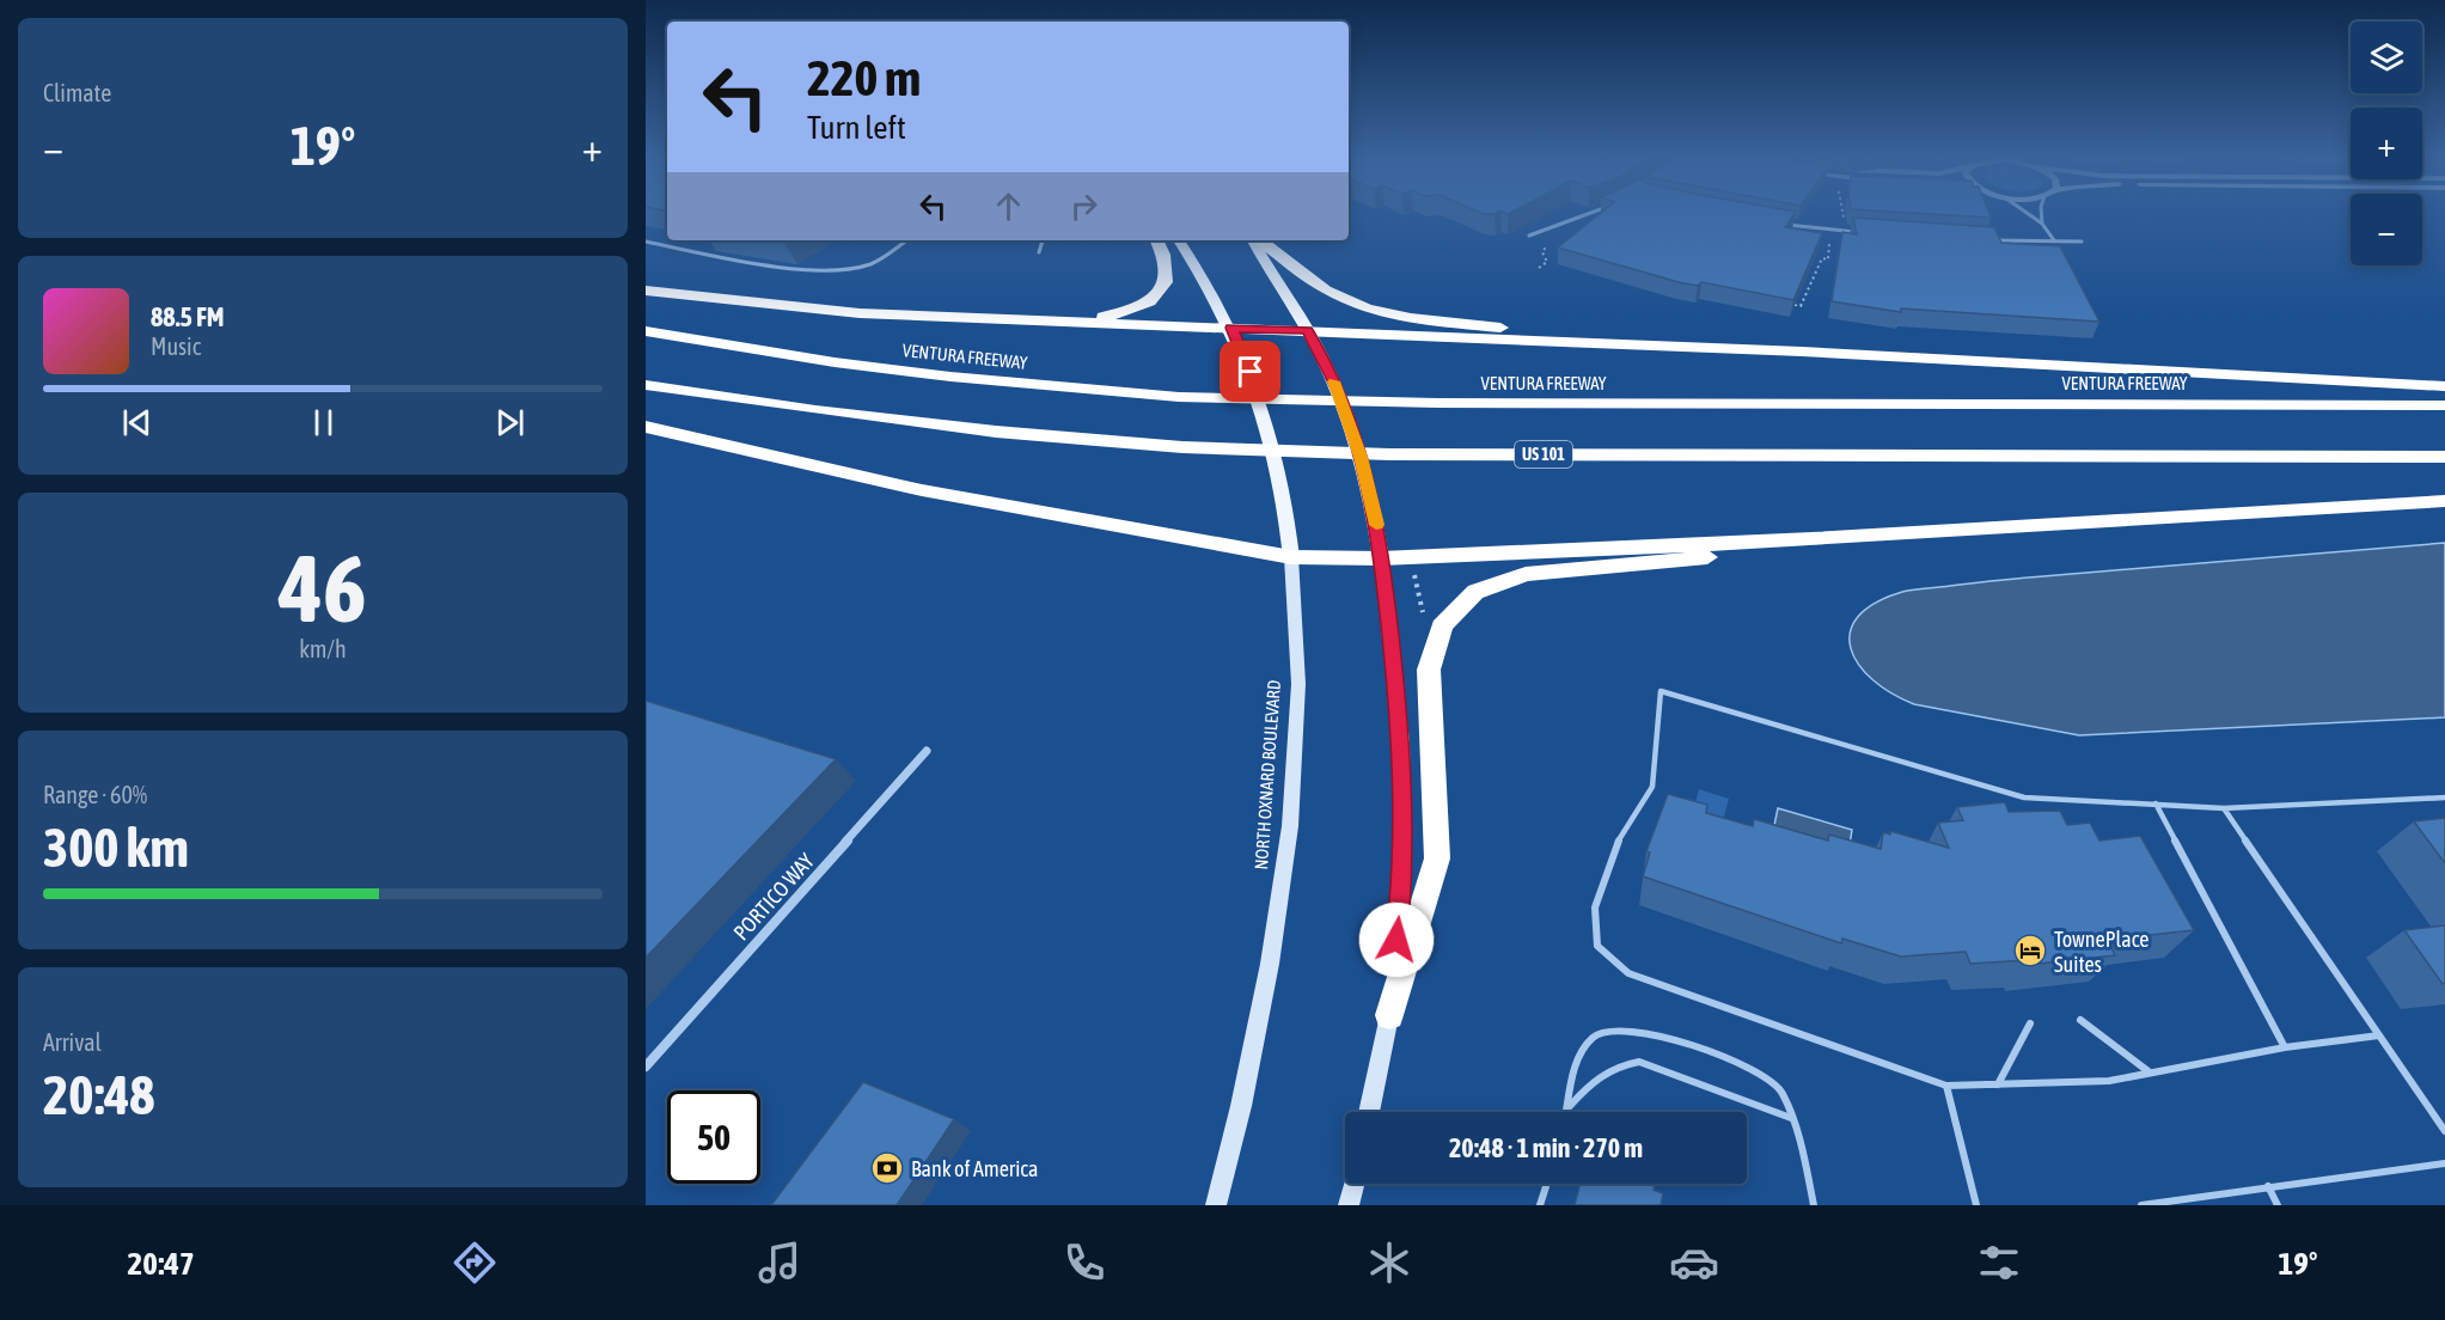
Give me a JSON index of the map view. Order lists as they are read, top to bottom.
{
  "streets": {
    "highway": ["VENTURA FREEWAY", "US 101"],
    "main road": ["NORTH OXNARD BOULEVARD"],
    "street": ["PORTICO WAY"]
  },
  "places": {
    "hotel": ["TownePlace Suites"],
    "bank": ["Bank of America"]
  },
  "page": {
    "tile": [
      "Climate",
      ["46", "km/h"],
      ["Range · 60%", "300 km"],
      ["Arrival", "20:48"]
    ],
    "map_buttons": ["+", "−"],
    "turn": ["220 m", "Turn left"],
    "heat": ["−", "19°", "+"],
    "song": ["88.5 FM", "Music"],
    "limit": "50",
    "trip": "20:48 · 1 min · 270 m",
    "tabs": ["20:47", "19°"]
  }
}
